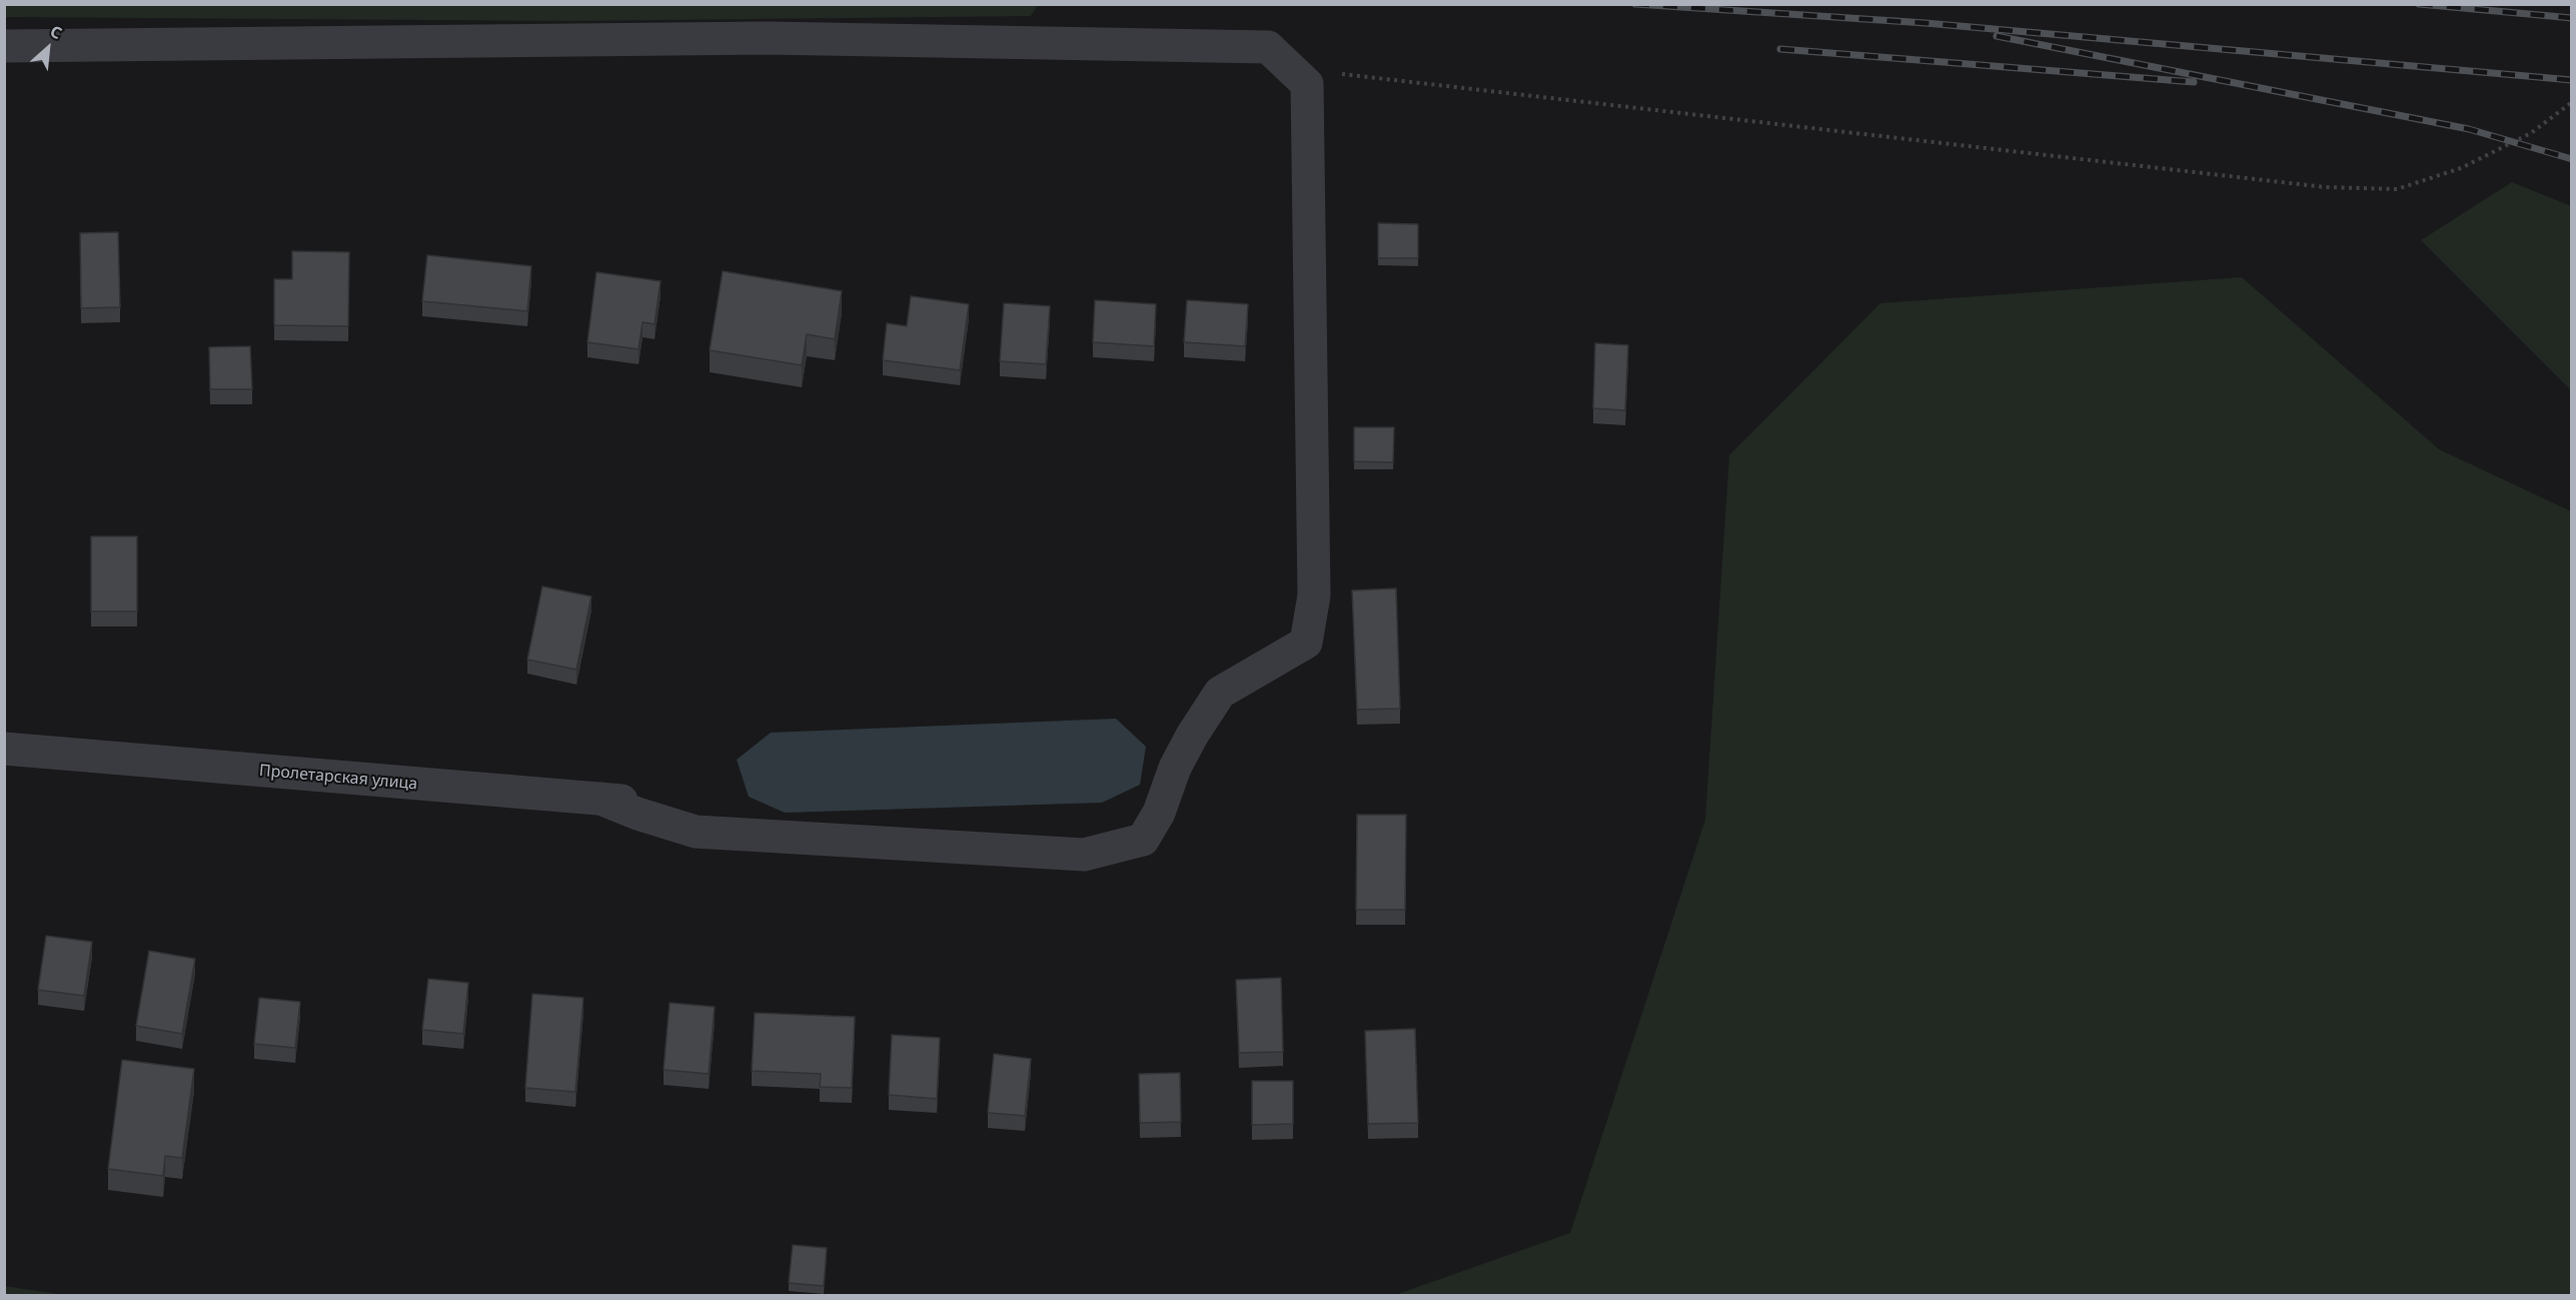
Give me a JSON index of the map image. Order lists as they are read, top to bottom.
{
  "streets": {
    "street": ["Пролетарская улица"]
  },
  "north": "top right"
}
